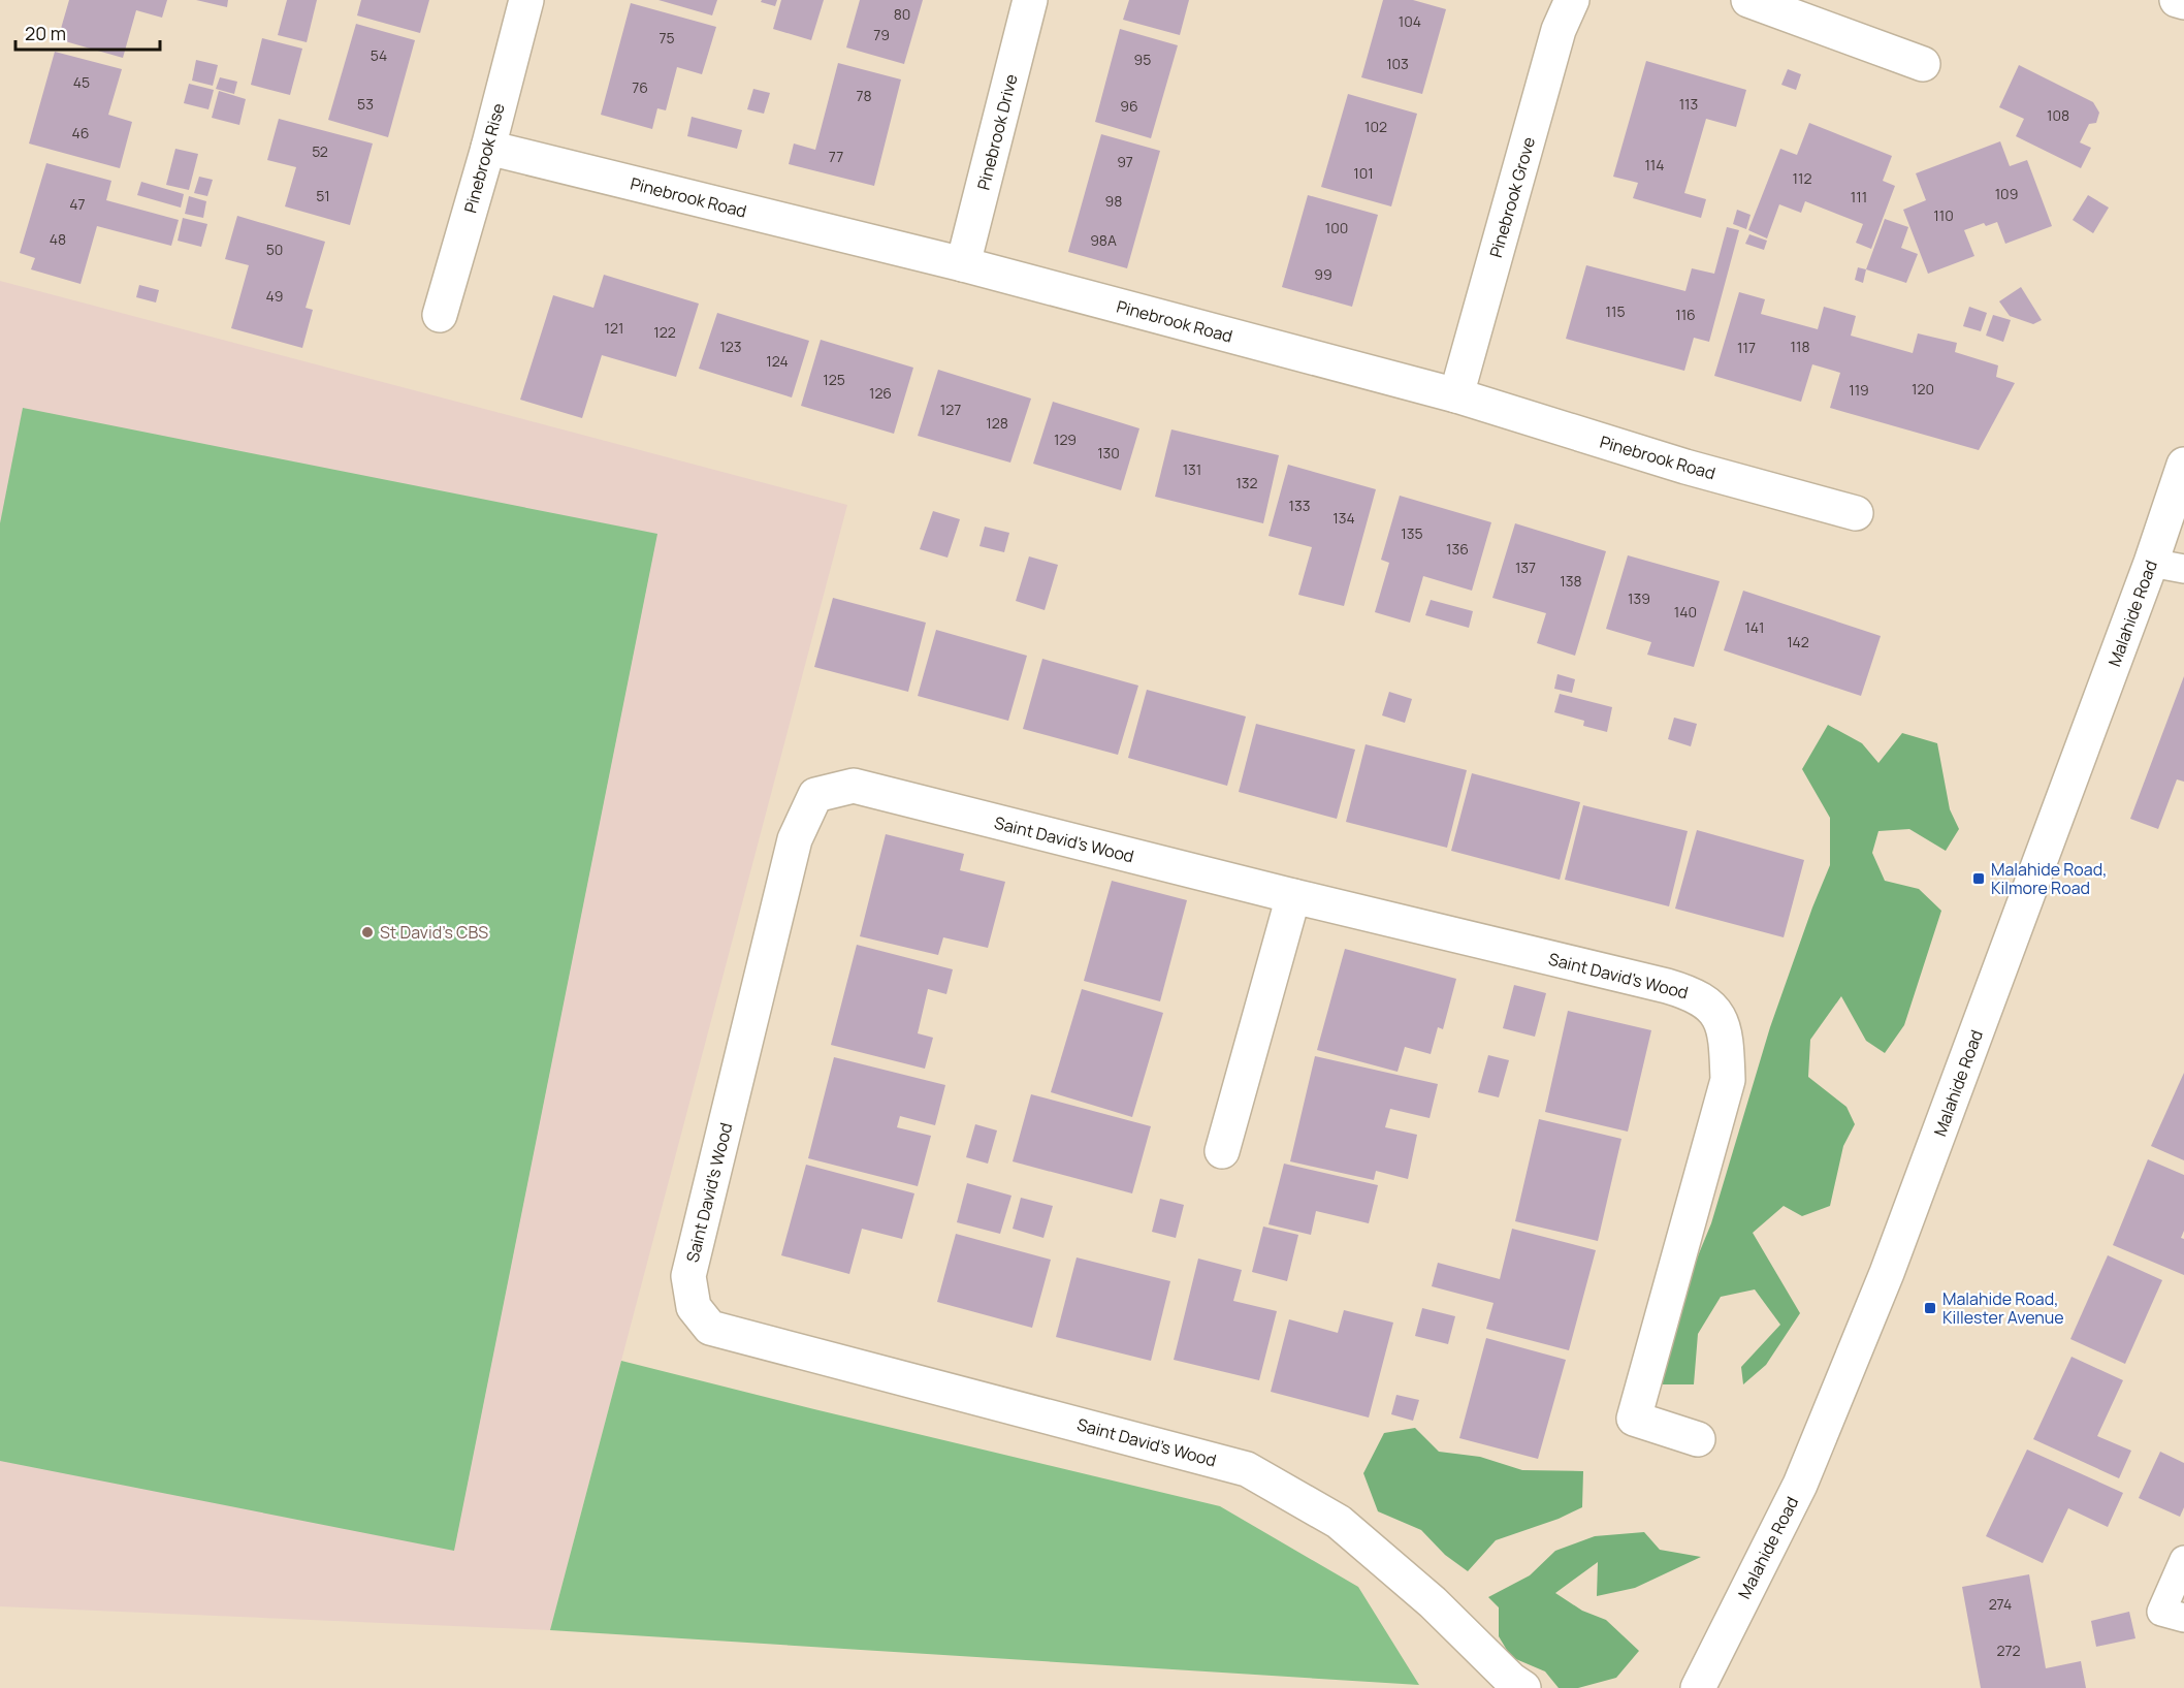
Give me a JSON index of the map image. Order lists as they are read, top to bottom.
{
  "streets": {
    "street": [
      "Pinebrook Drive",
      "Pinebrook Rise",
      "Pinebrook Road",
      "Pinebrook Grove",
      "Malahide Road",
      "Saint David's Wood"
    ]
  },
  "crossings": [
    ["Pinebrook Drive", "Pinebrook Road"],
    ["Pinebrook Rise", "Pinebrook Road"],
    ["Pinebrook Road", "Pinebrook Grove"]
  ],
  "places": {
    "transit": ["Malahide Road, Kilmore Road", "Malahide Road, Killester Avenue"],
    "other": ["St David's CBS"]
  },
  "house_numbers": [
    "80",
    "104",
    "79",
    "75",
    "54",
    "95",
    "103",
    "45",
    "76",
    "78",
    "53",
    "113",
    "96",
    "108",
    "102",
    "46",
    "52",
    "77",
    "97",
    "114",
    "101",
    "112",
    "109",
    "51",
    "111",
    "98",
    "47",
    "110",
    "100",
    "48",
    "98A",
    "50",
    "99",
    "49",
    "115",
    "116",
    "121",
    "122",
    "123",
    "118",
    "117",
    "124",
    "125",
    "120",
    "119",
    "126",
    "127",
    "128",
    "129",
    "130",
    "131",
    "132",
    "133",
    "134",
    "135",
    "136",
    "137",
    "138",
    "139",
    "140",
    "141",
    "142",
    "274",
    "272"
  ],
  "scale_bar": "20 m"
}
